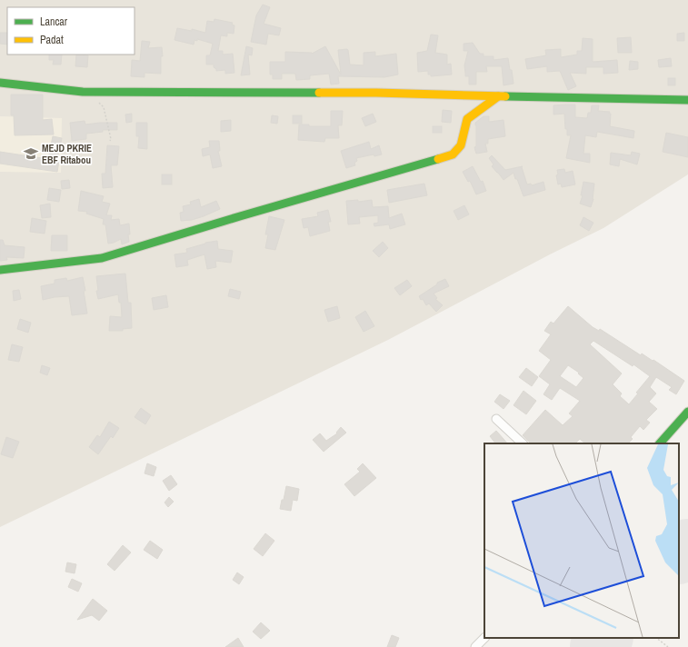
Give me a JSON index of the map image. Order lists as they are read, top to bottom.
{
  "places": {
    "school or university": ["MEJD PKRIE EBF Ritabou"]
  },
  "legend": ["Lancar", "Padat"]
}
